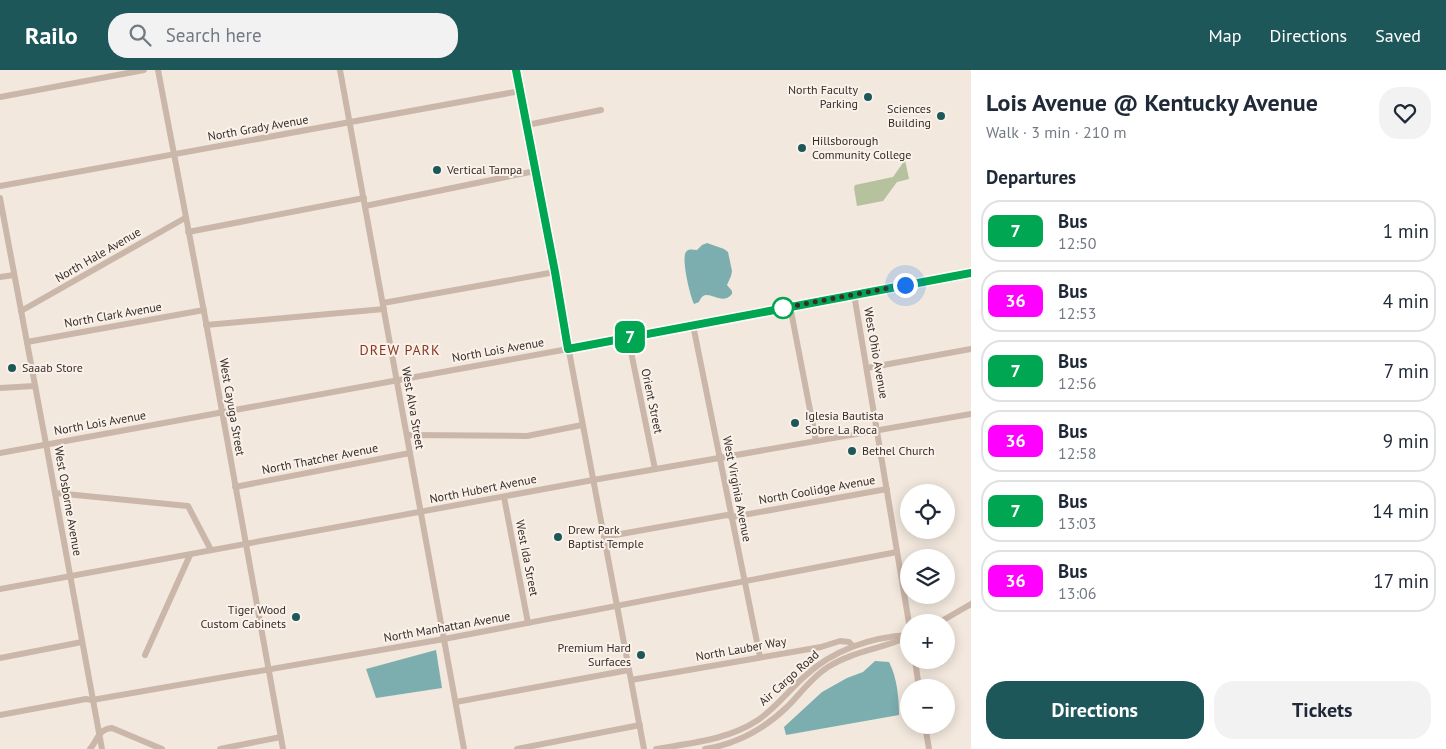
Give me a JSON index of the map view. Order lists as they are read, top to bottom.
{
  "streets": {
    "street": [
      "North Grady Avenue",
      "North Hale Avenue",
      "North Clark Avenue",
      "North Lois Avenue",
      "West Ohio Avenue",
      "Orient Street",
      "West Cayuga Street",
      "West Alva Street",
      "North Thatcher Avenue",
      "North Hubert Avenue",
      "West Virginia Avenue",
      "North Coolidge Avenue",
      "West Osborne Avenue",
      "West Ida Street",
      "North Manhattan Avenue",
      "North Lauber Way",
      "Air Cargo Road"
    ]
  },
  "crossings": [
    ["North Grady Avenue", "West Cayuga Street"],
    ["North Grady Avenue", "West Alva Street"],
    ["North Hale Avenue", "West Cayuga Street"],
    ["North Hale Avenue", "West Osborne Avenue"],
    ["North Clark Avenue", "West Cayuga Street"],
    ["North Clark Avenue", "West Osborne Avenue"],
    ["North Lois Avenue", "West Ohio Avenue"],
    ["North Lois Avenue", "Orient Street"],
    ["North Lois Avenue", "West Cayuga Street"],
    ["North Lois Avenue", "West Alva Street"],
    ["North Lois Avenue", "West Virginia Avenue"],
    ["North Lois Avenue", "West Osborne Avenue"],
    ["West Ohio Avenue", "North Hubert Avenue"],
    ["West Ohio Avenue", "North Coolidge Avenue"],
    ["West Ohio Avenue", "North Manhattan Avenue"],
    ["Orient Street", "North Hubert Avenue"],
    ["West Cayuga Street", "North Thatcher Avenue"],
    ["West Cayuga Street", "North Hubert Avenue"],
    ["West Cayuga Street", "North Manhattan Avenue"],
    ["West Alva Street", "North Thatcher Avenue"],
    ["West Alva Street", "North Hubert Avenue"],
    ["West Alva Street", "North Manhattan Avenue"],
    ["North Hubert Avenue", "West Virginia Avenue"],
    ["North Hubert Avenue", "West Osborne Avenue"],
    ["North Hubert Avenue", "West Ida Street"],
    ["West Virginia Avenue", "North Coolidge Avenue"],
    ["West Virginia Avenue", "North Manhattan Avenue"],
    ["West Virginia Avenue", "North Lauber Way"],
    ["West Osborne Avenue", "North Manhattan Avenue"],
    ["West Ida Street", "North Manhattan Avenue"],
    ["North Lauber Way", "Air Cargo Road"]
  ],
  "districts": ["DREW PARK"],
  "places": [
    "North Faculty Parking",
    "Sciences Building",
    "Hillsborough Community College",
    "Vertical Tampa",
    "Saaab Store",
    "Iglesia Bautista Sobre La Roca",
    "Bethel Church",
    "Drew Park Baptist Temple",
    "Tiger Wood Custom Cabinets",
    "Premium Hard Surfaces"
  ],
  "lines": ["bus line 7"],
  "page": {
    "header": "Railo",
    "search": "Search here",
    "nav": ["Map", "Directions", "Saved"],
    "on_map": "7",
    "heading": [
      ["Lois Avenue @ Kentucky Avenue", "Walk · 3 min · 210 m"],
      "Departures"
    ],
    "list": [
      {
        "mark": "7",
        "name": "Bus",
        "note": "12:50",
        "value": "1 min"
      },
      {
        "mark": "36",
        "name": "Bus",
        "note": "12:53",
        "value": "4 min"
      },
      {
        "mark": "7",
        "name": "Bus",
        "note": "12:56",
        "value": "7 min"
      },
      {
        "mark": "36",
        "name": "Bus",
        "note": "12:58",
        "value": "9 min"
      },
      {
        "mark": "7",
        "name": "Bus",
        "note": "13:03",
        "value": "14 min"
      },
      {
        "mark": "36",
        "name": "Bus",
        "note": "13:06",
        "value": "17 min"
      }
    ],
    "map_buttons": ["+", "−"],
    "buttons": ["Directions", "Tickets"]
  }
}
